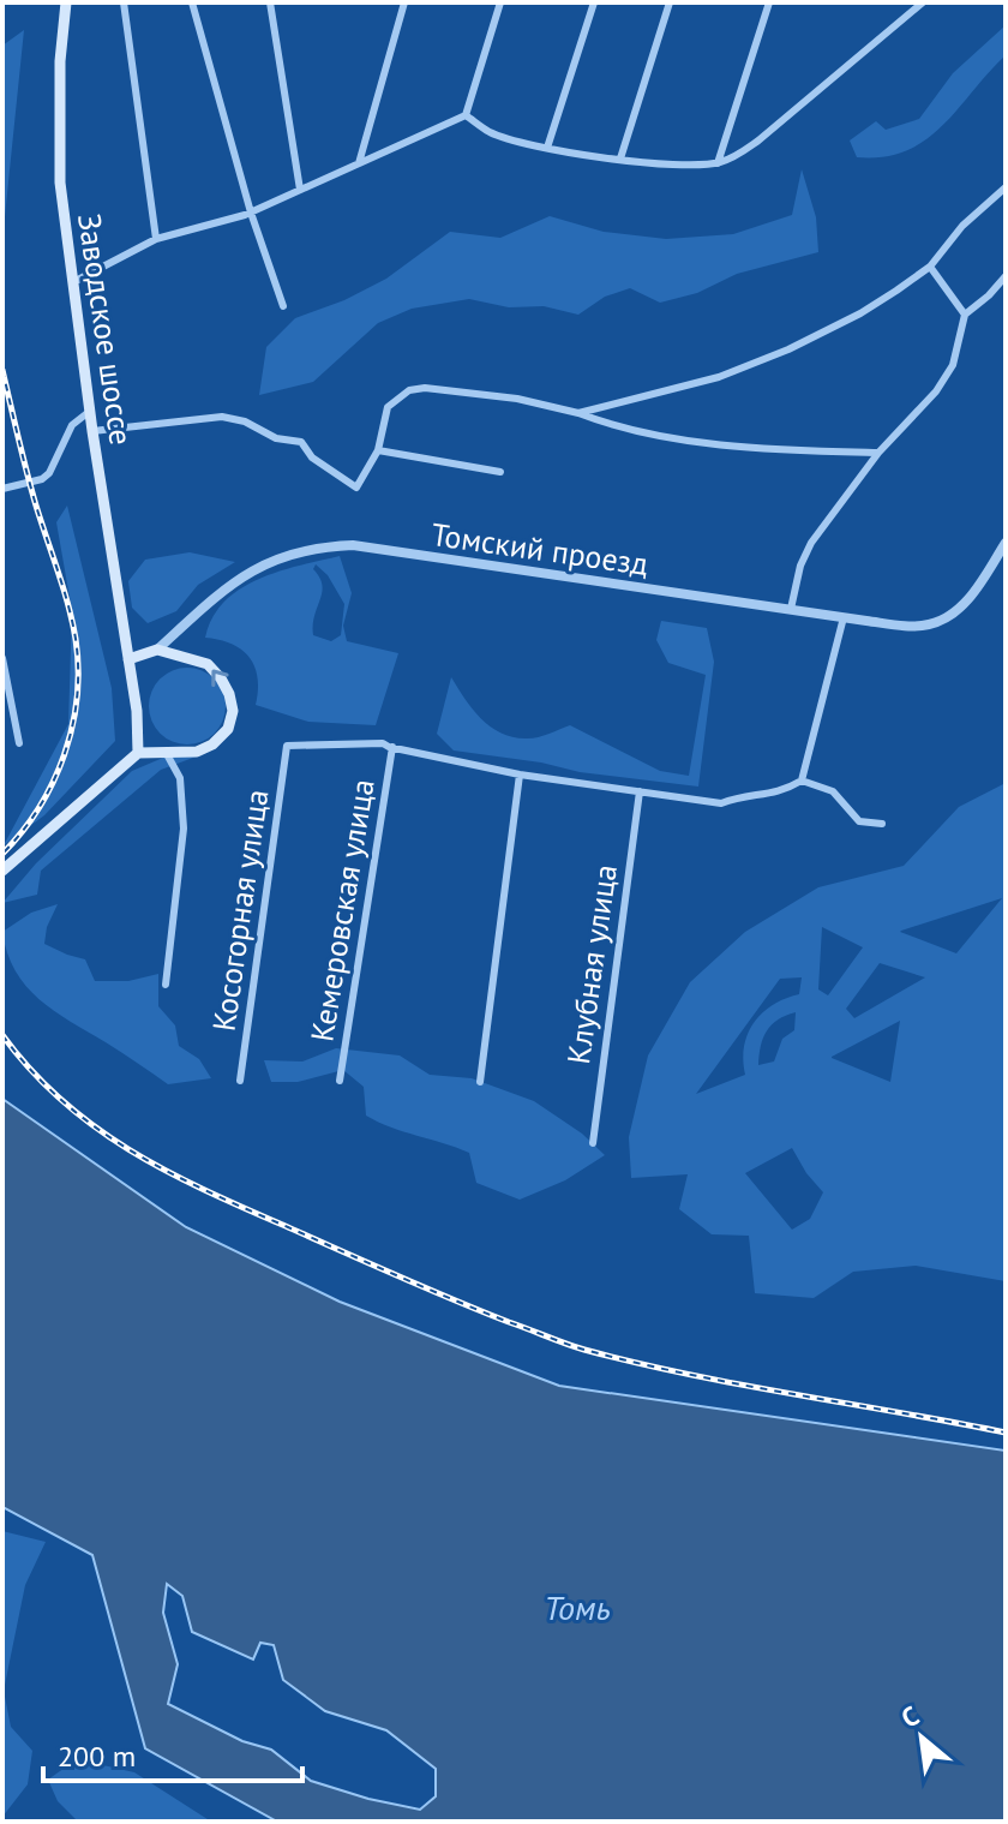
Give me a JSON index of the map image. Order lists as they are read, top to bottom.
{
  "streets": {
    "main road": ["Заводское шоссе"],
    "street": [
      "Томский проезд",
      "Косогорная улица",
      "Кемеровская улица",
      "Клубная улица"
    ]
  },
  "crossings": [
    ["Заводское шоссе", "Томский проезд"],
    ["Косогорная улица", "Кемеровская улица"]
  ],
  "water": ["Томь"],
  "scale_bar": "200 m",
  "north": "top left"
}
